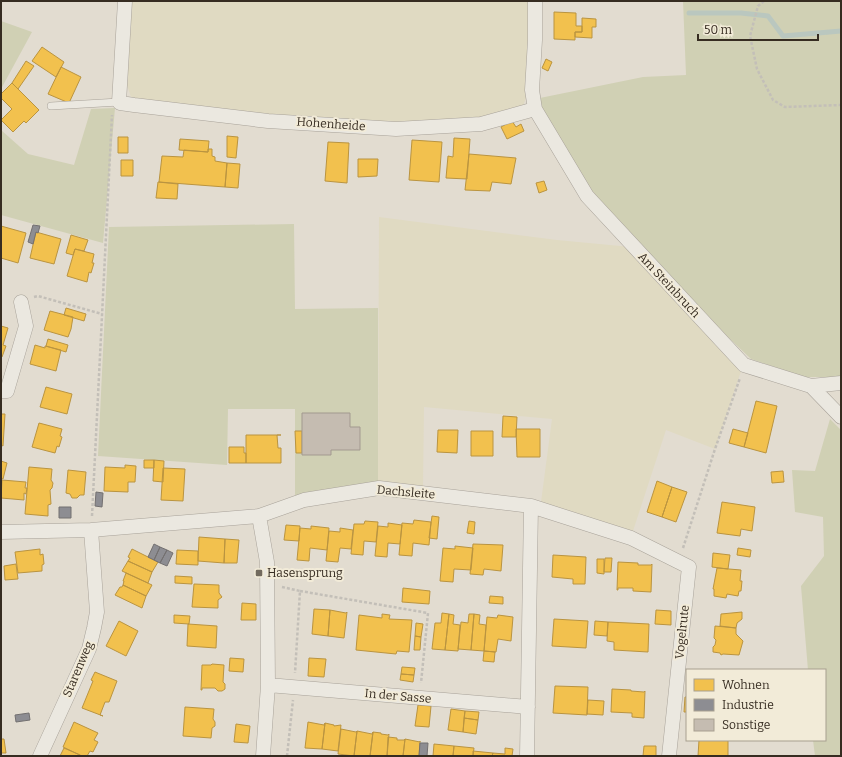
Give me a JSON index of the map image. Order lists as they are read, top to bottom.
{
  "streets": {
    "street": [
      "Hohenheide",
      "Am Steinbruch",
      "Dachsleite",
      "Vogelrute",
      "Starenweg",
      "In der Sasse"
    ]
  },
  "crossings": [
    ["Hohenheide", "Am Steinbruch"],
    ["Dachsleite", "Vogelrute"]
  ],
  "places": {
    "transit": ["Hasensprung"]
  },
  "legend": ["Wohnen", "Industrie", "Sonstige"],
  "scale_bar": "50 m"
}
